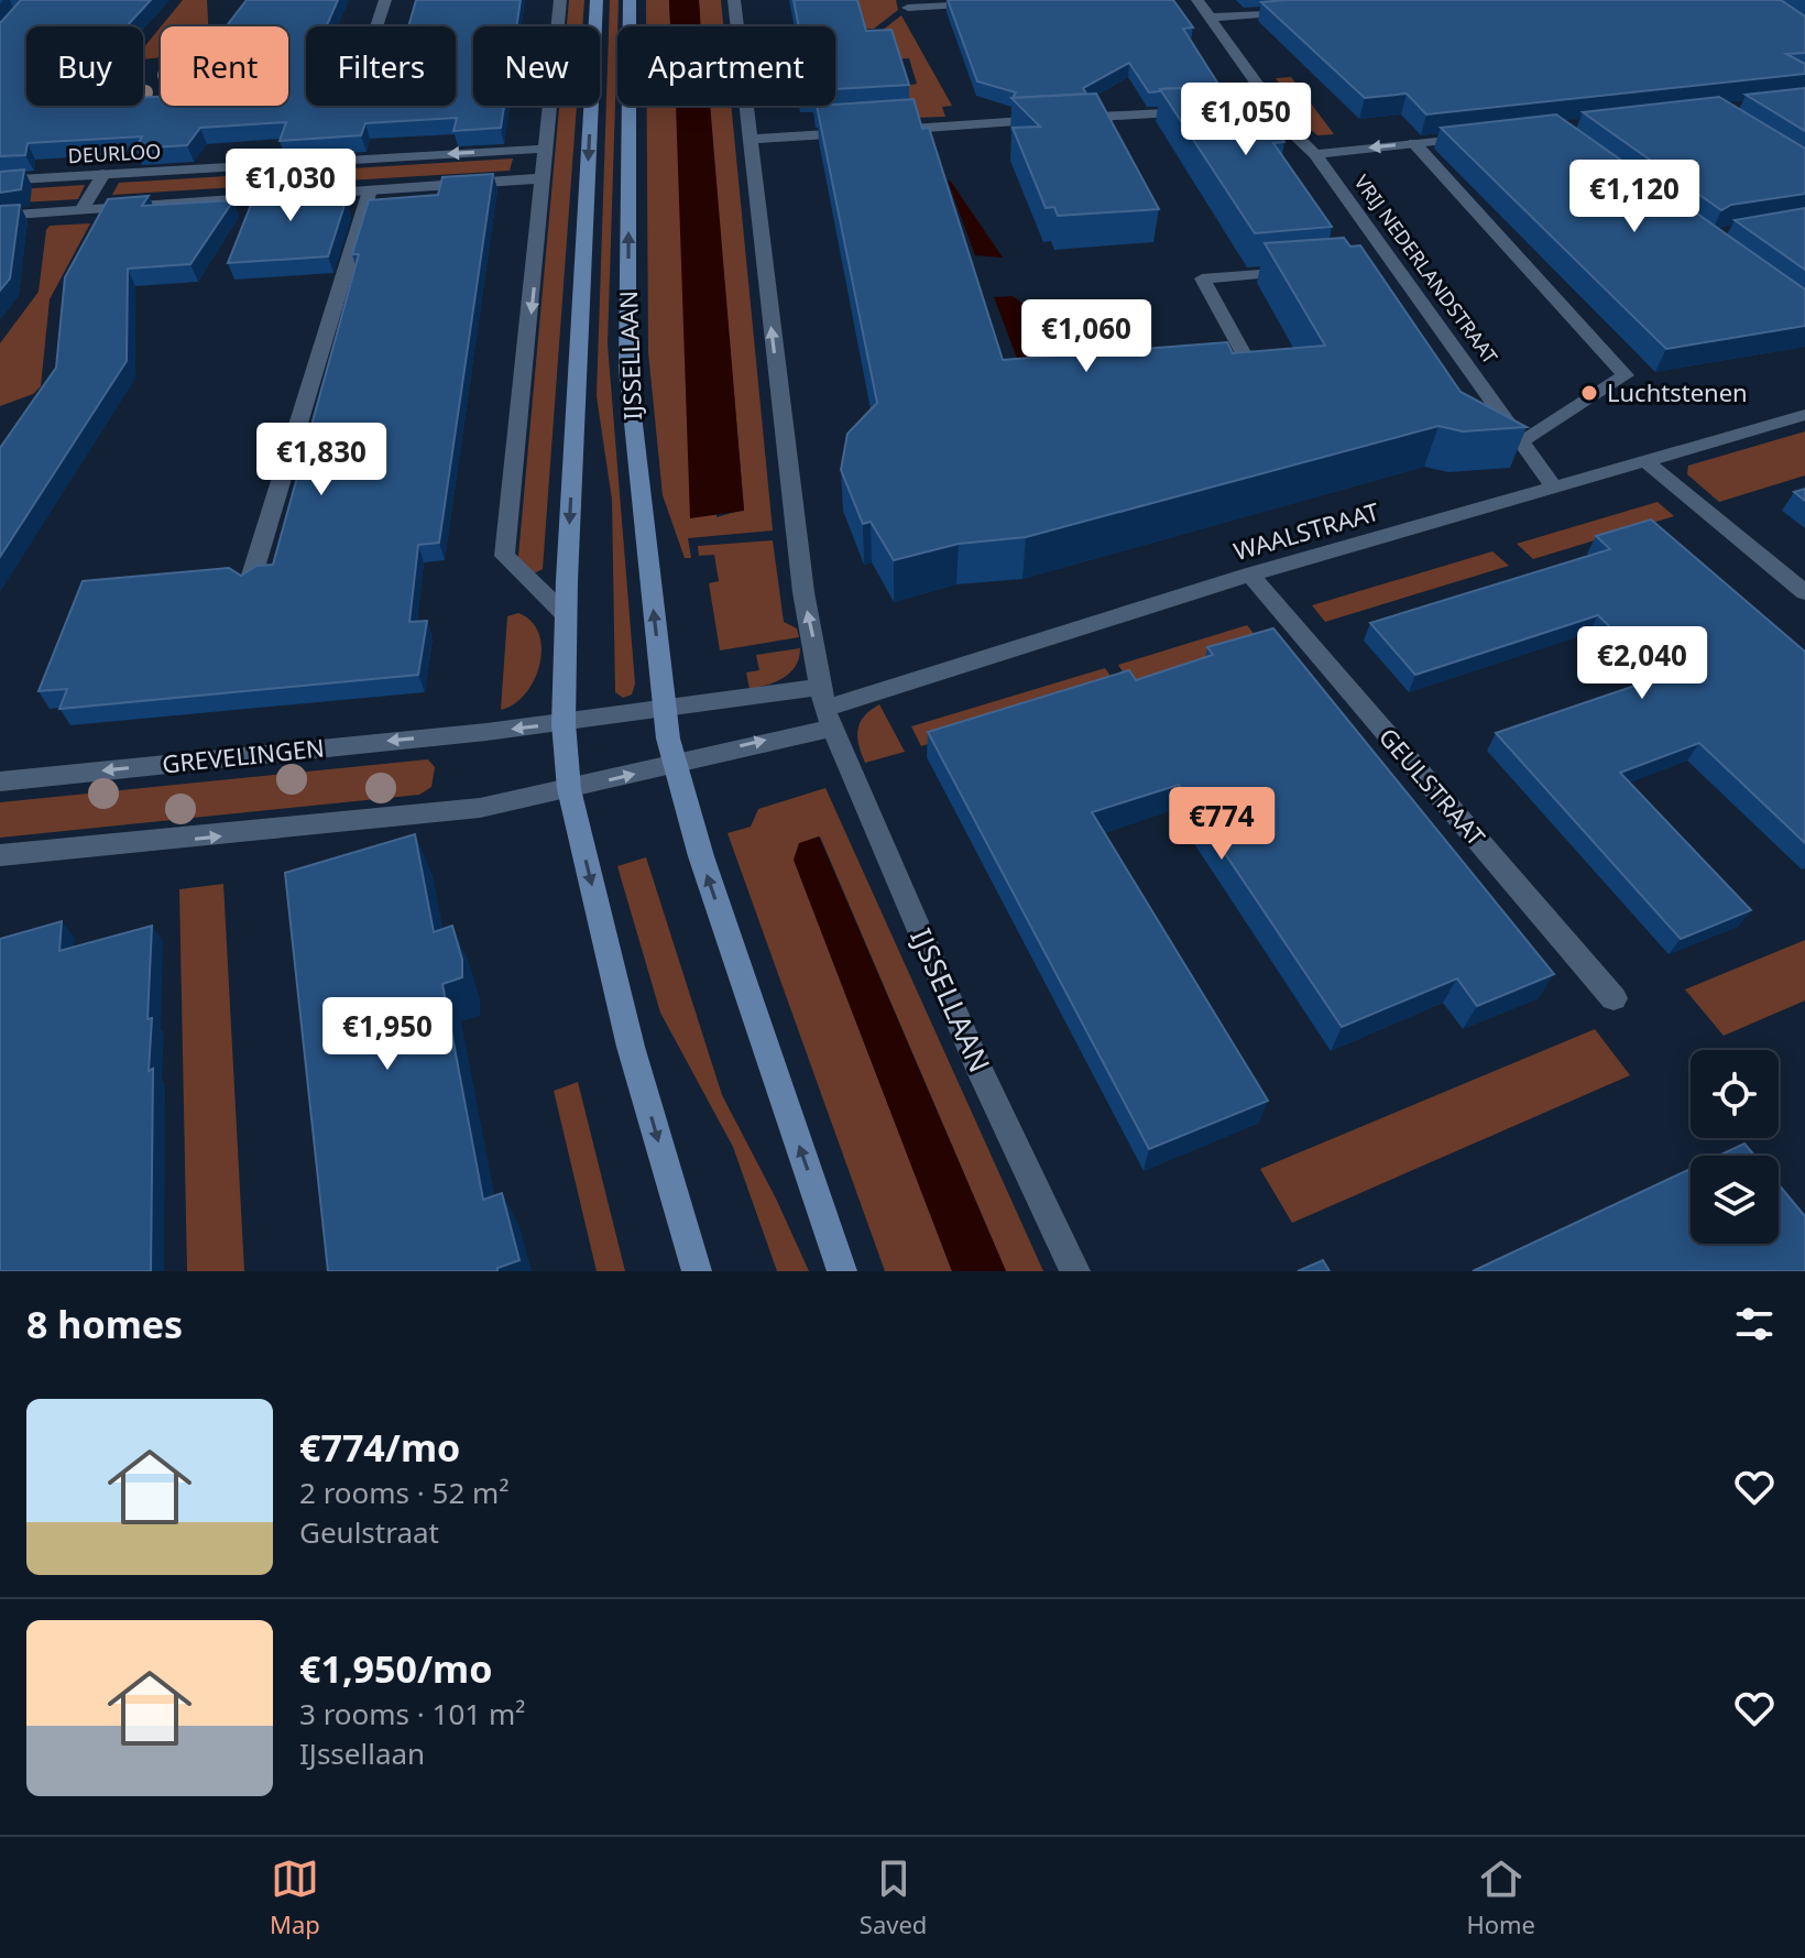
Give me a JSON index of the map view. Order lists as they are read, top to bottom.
{
  "streets": {
    "main road": ["IJSSELLAAN"],
    "street": [
      "DEURLOO",
      "VRIJ NEDERLANDSTRAAT",
      "WAALSTRAAT",
      "GREVELINGEN",
      "GEULSTRAAT"
    ]
  },
  "crossings": [
    ["VRIJ NEDERLANDSTRAAT", "WAALSTRAAT"],
    ["IJSSELLAAN", "WAALSTRAAT"],
    ["IJSSELLAAN", "GREVELINGEN"],
    ["WAALSTRAAT", "GEULSTRAAT"]
  ],
  "places": ["Luchtstenen"],
  "page": {
    "chip": [
      "Buy",
      "Rent",
      "Filters",
      "New",
      "Apartment"
    ],
    "price": [
      "€1,050",
      "€1,030",
      "€1,120",
      "€1,060",
      "€1,830",
      "€2,040",
      "€774",
      "€1,950"
    ],
    "heading": "8 homes",
    "list": [
      {
        "name": "€774/mo",
        "note": "2 rooms · 52 m² · Geulstraat"
      },
      {
        "name": "€1,950/mo",
        "note": "3 rooms · 101 m² · IJssellaan"
      }
    ],
    "tabs": ["Map", "Saved", "Home"]
  }
}
